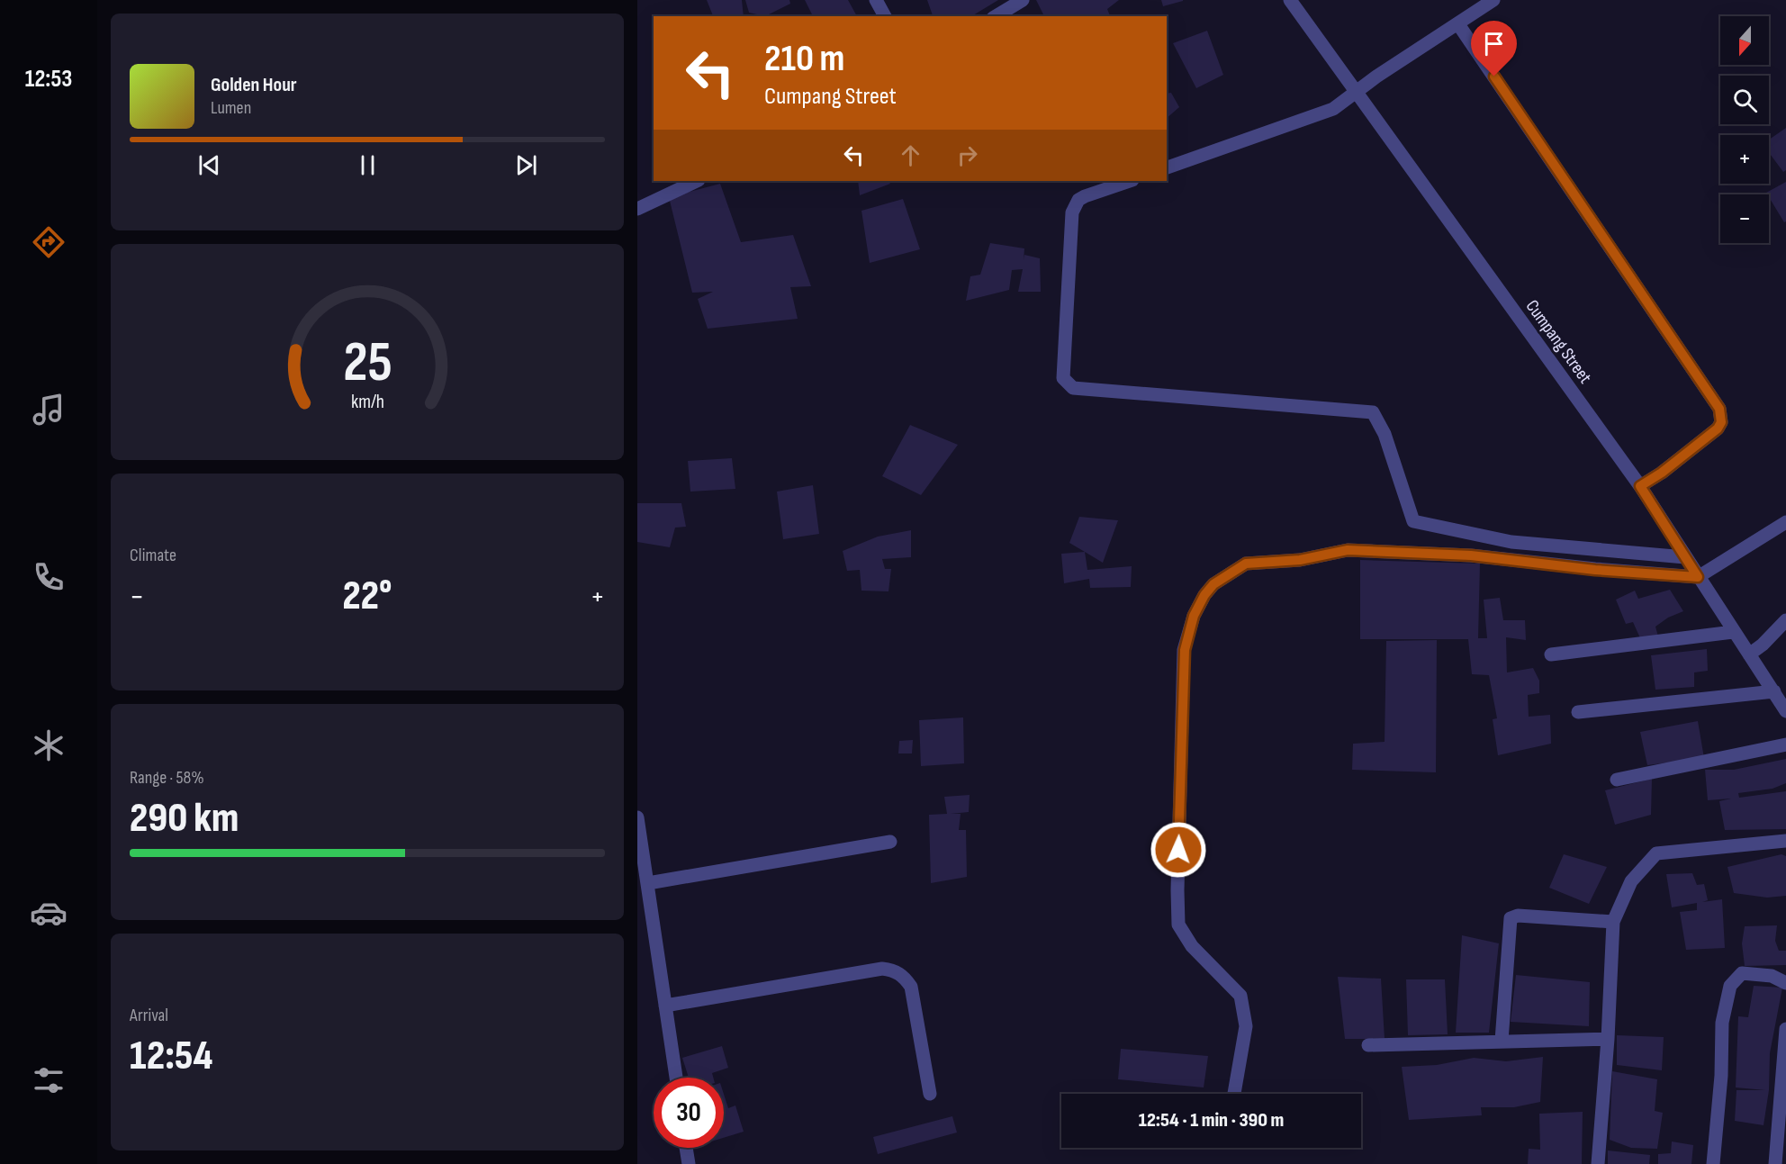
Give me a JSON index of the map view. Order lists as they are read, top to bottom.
{
  "streets": {
    "street": ["Cumpang Street"]
  },
  "north": "bottom",
  "page": {
    "tabs": "12:53",
    "map_buttons": ["+", "−"],
    "turn": ["210 m", "Cumpang Street"],
    "song": ["Golden Hour", "Lumen"],
    "tile": [
      "Climate",
      ["Range · 58%", "290 km"],
      ["Arrival", "12:54"]
    ],
    "heat": ["−", "22°", "+"],
    "limit": "30",
    "trip": "12:54 · 1 min · 390 m",
    "gauge": ["25", "km/h"]
  }
}
